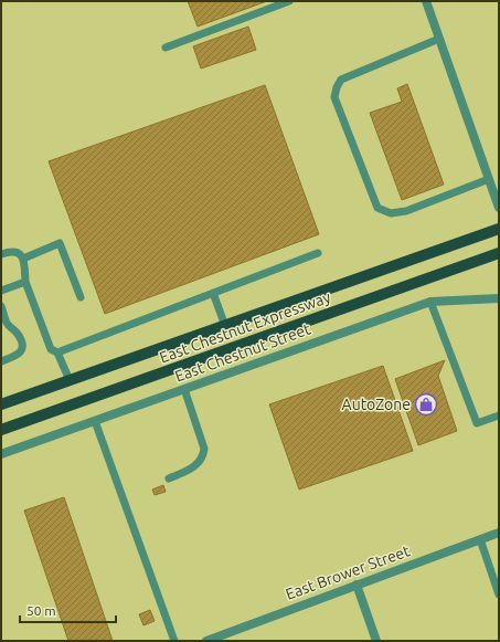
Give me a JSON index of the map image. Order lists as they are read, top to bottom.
{
  "streets": {
    "main road": ["East Chestnut Expressway"],
    "street": ["East Chestnut Street", "East Brower Street"]
  },
  "places": {
    "shop": ["AutoZone"]
  },
  "scale_bar": "50 m"
}
